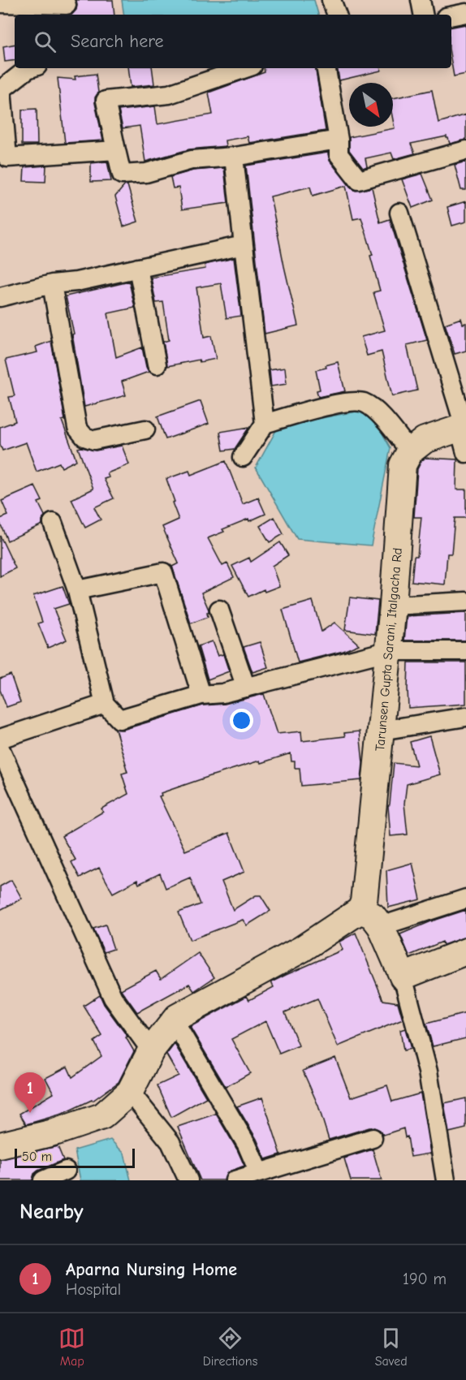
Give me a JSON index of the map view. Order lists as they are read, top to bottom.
{
  "streets": {
    "street": ["Tarunsen Gupta Sarani, Italgacha Rd"]
  },
  "scale_bar": "50 m",
  "north": "bottom right",
  "page": {
    "search": "Search here",
    "pins": "1",
    "scale": "50 m",
    "heading": "Nearby",
    "list": [
      {
        "mark": "1",
        "name": "Aparna Nursing Home",
        "note": "Hospital",
        "value": "190 m"
      }
    ],
    "nav": ["Map", "Directions", "Saved"]
  }
}
